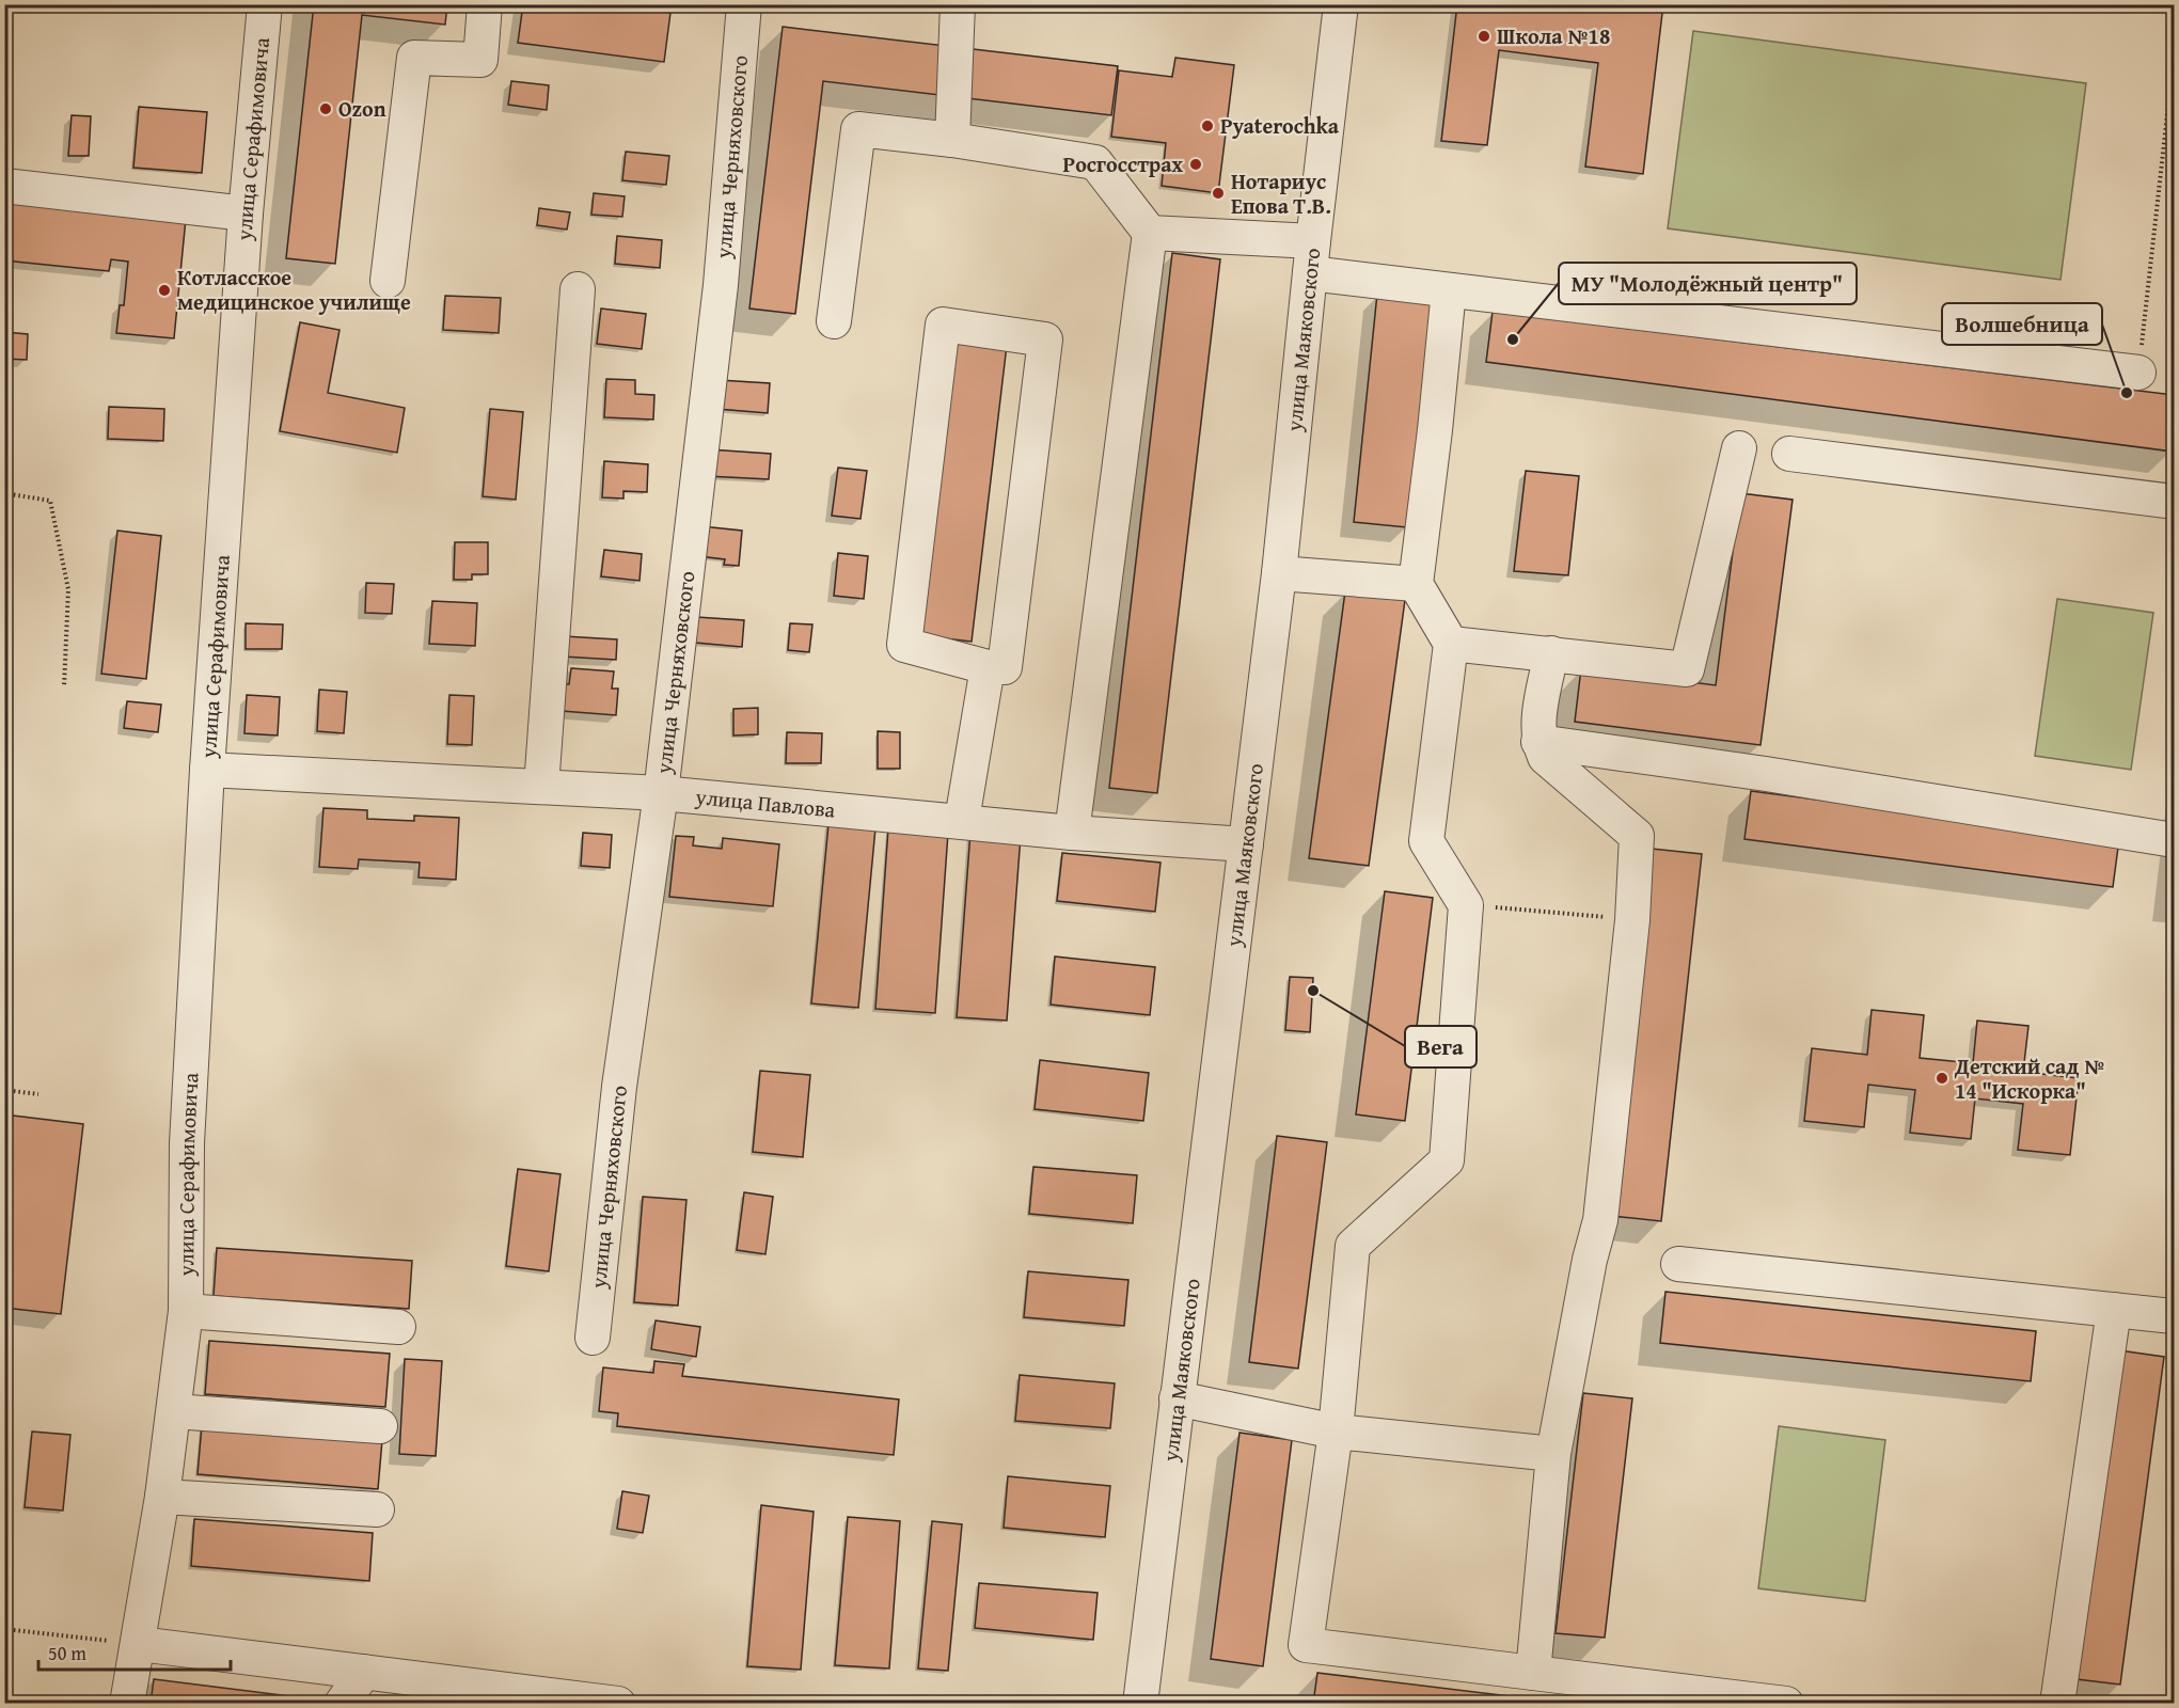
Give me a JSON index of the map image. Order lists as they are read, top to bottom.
{
  "streets": {
    "street": [
      "улица Серафимовича",
      "улица Черняховского",
      "улица Маяковского",
      "улица Павлова"
    ]
  },
  "crossings": [
    ["улица Серафимовича", "улица Павлова"],
    ["улица Черняховского", "улица Павлова"],
    ["улица Маяковского", "улица Павлова"]
  ],
  "places": [
    "Школа №18",
    "Ozon",
    "Pyaterochka",
    "Росгосстрах",
    "Нотариус Епова Т.В.",
    "Котласское медицинское училище",
    "МУ \"Молодёжный центр\"",
    "Волшебница",
    "Вега",
    "Детский сад № 14 \"Искорка\""
  ],
  "scale_bar": "50 m"
}
